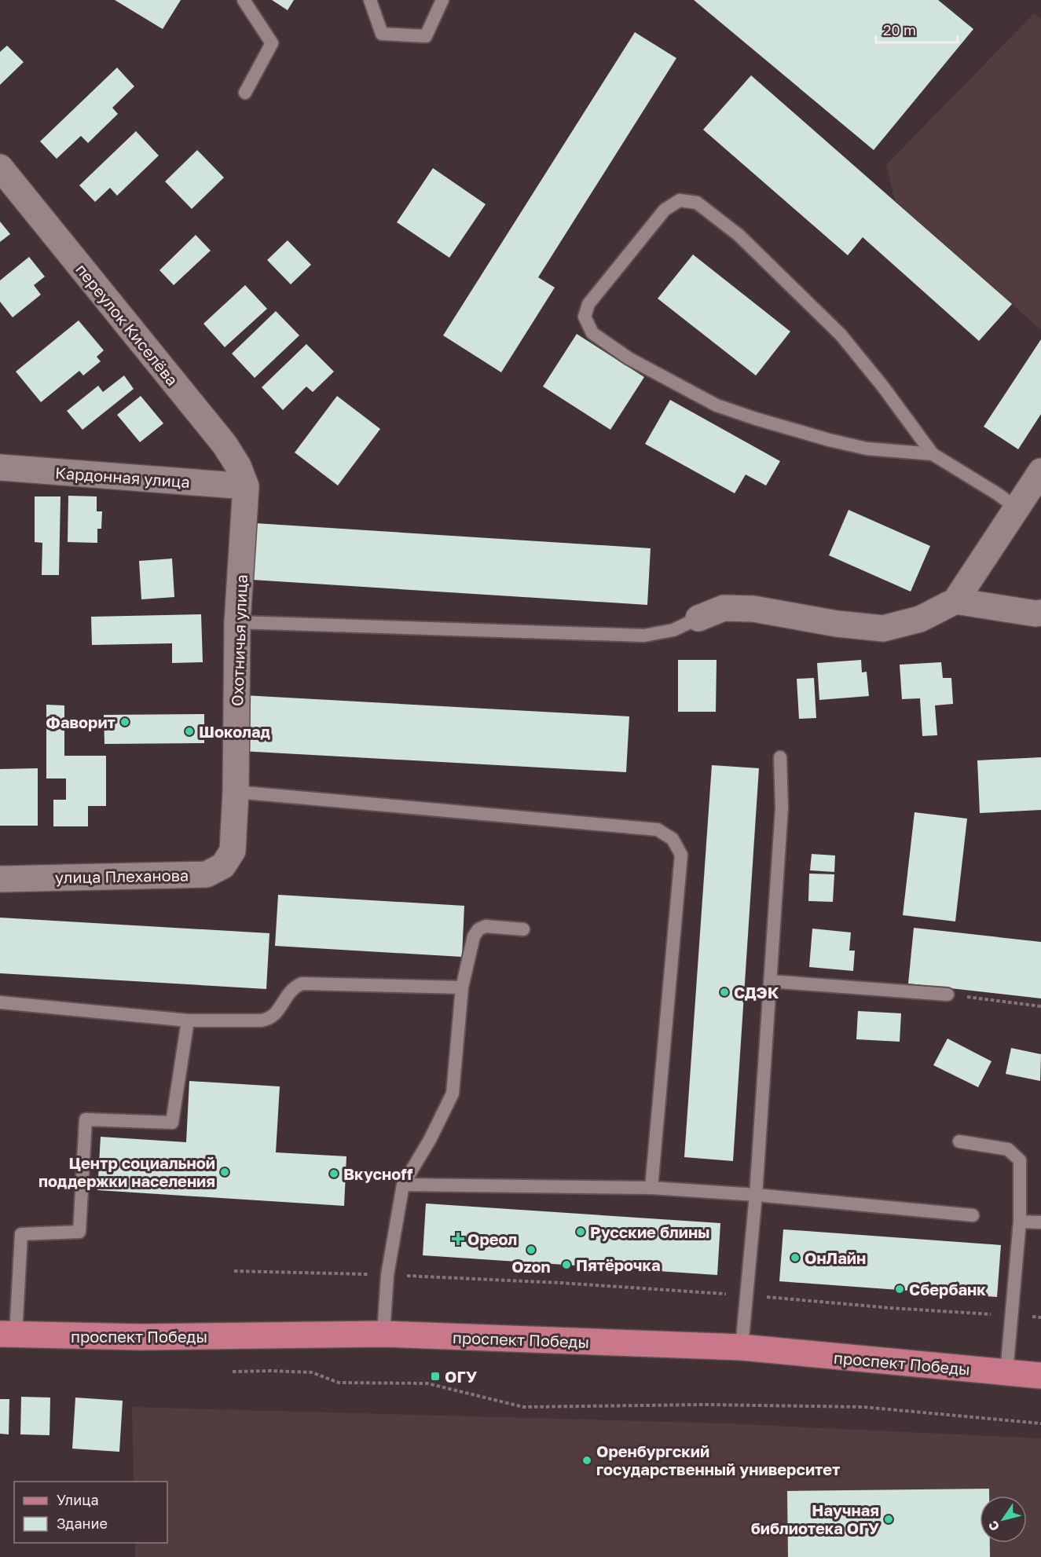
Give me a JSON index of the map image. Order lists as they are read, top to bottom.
{
  "streets": {
    "main road": ["проспект Победы"],
    "street": [
      "переулок Киселёва",
      "Кардонная улица",
      "Охотничья улица",
      "улица Плеханова"
    ]
  },
  "crossings": [
    ["переулок Киселёва", "Кардонная улица"],
    ["переулок Киселёва", "Охотничья улица"],
    ["Кардонная улица", "Охотничья улица"],
    ["Охотничья улица", "улица Плеханова"]
  ],
  "places": {
    "other": [
      "Фаворит",
      "Шоколад",
      "СДЭК",
      "Центр социальной поддержки населения",
      "Вкусноff",
      "Русские блины",
      "Ozon",
      "ОнЛайн",
      "Пятёрочка",
      "Сбербанк",
      "Оренбургский государственный университет",
      "Научная библиотека ОГУ"
    ],
    "health": ["Ореол"],
    "transit": ["ОГУ"]
  },
  "legend": ["Улица", "Здание"],
  "scale_bar": "20 m",
  "north": "bottom left"
}
